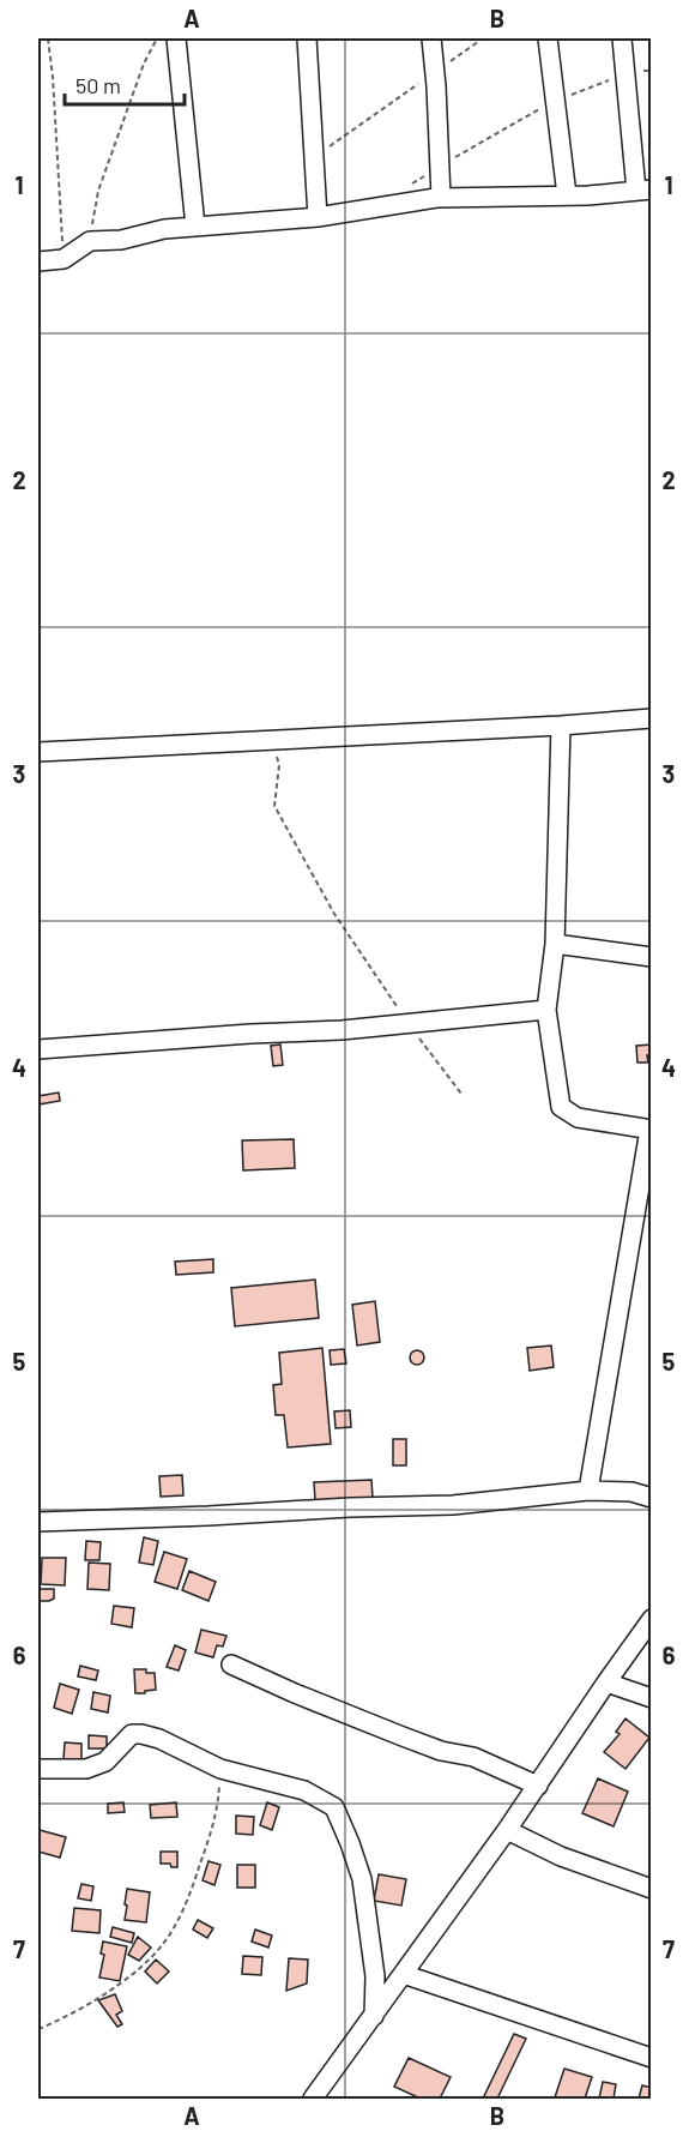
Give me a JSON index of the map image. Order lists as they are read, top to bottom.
{
  "scale_bar": "50 m",
  "grid": {
    "columns": ["A", "B"],
    "rows": [
      "1",
      "2",
      "3",
      "4",
      "5",
      "6",
      "7"
    ]
  }
}
